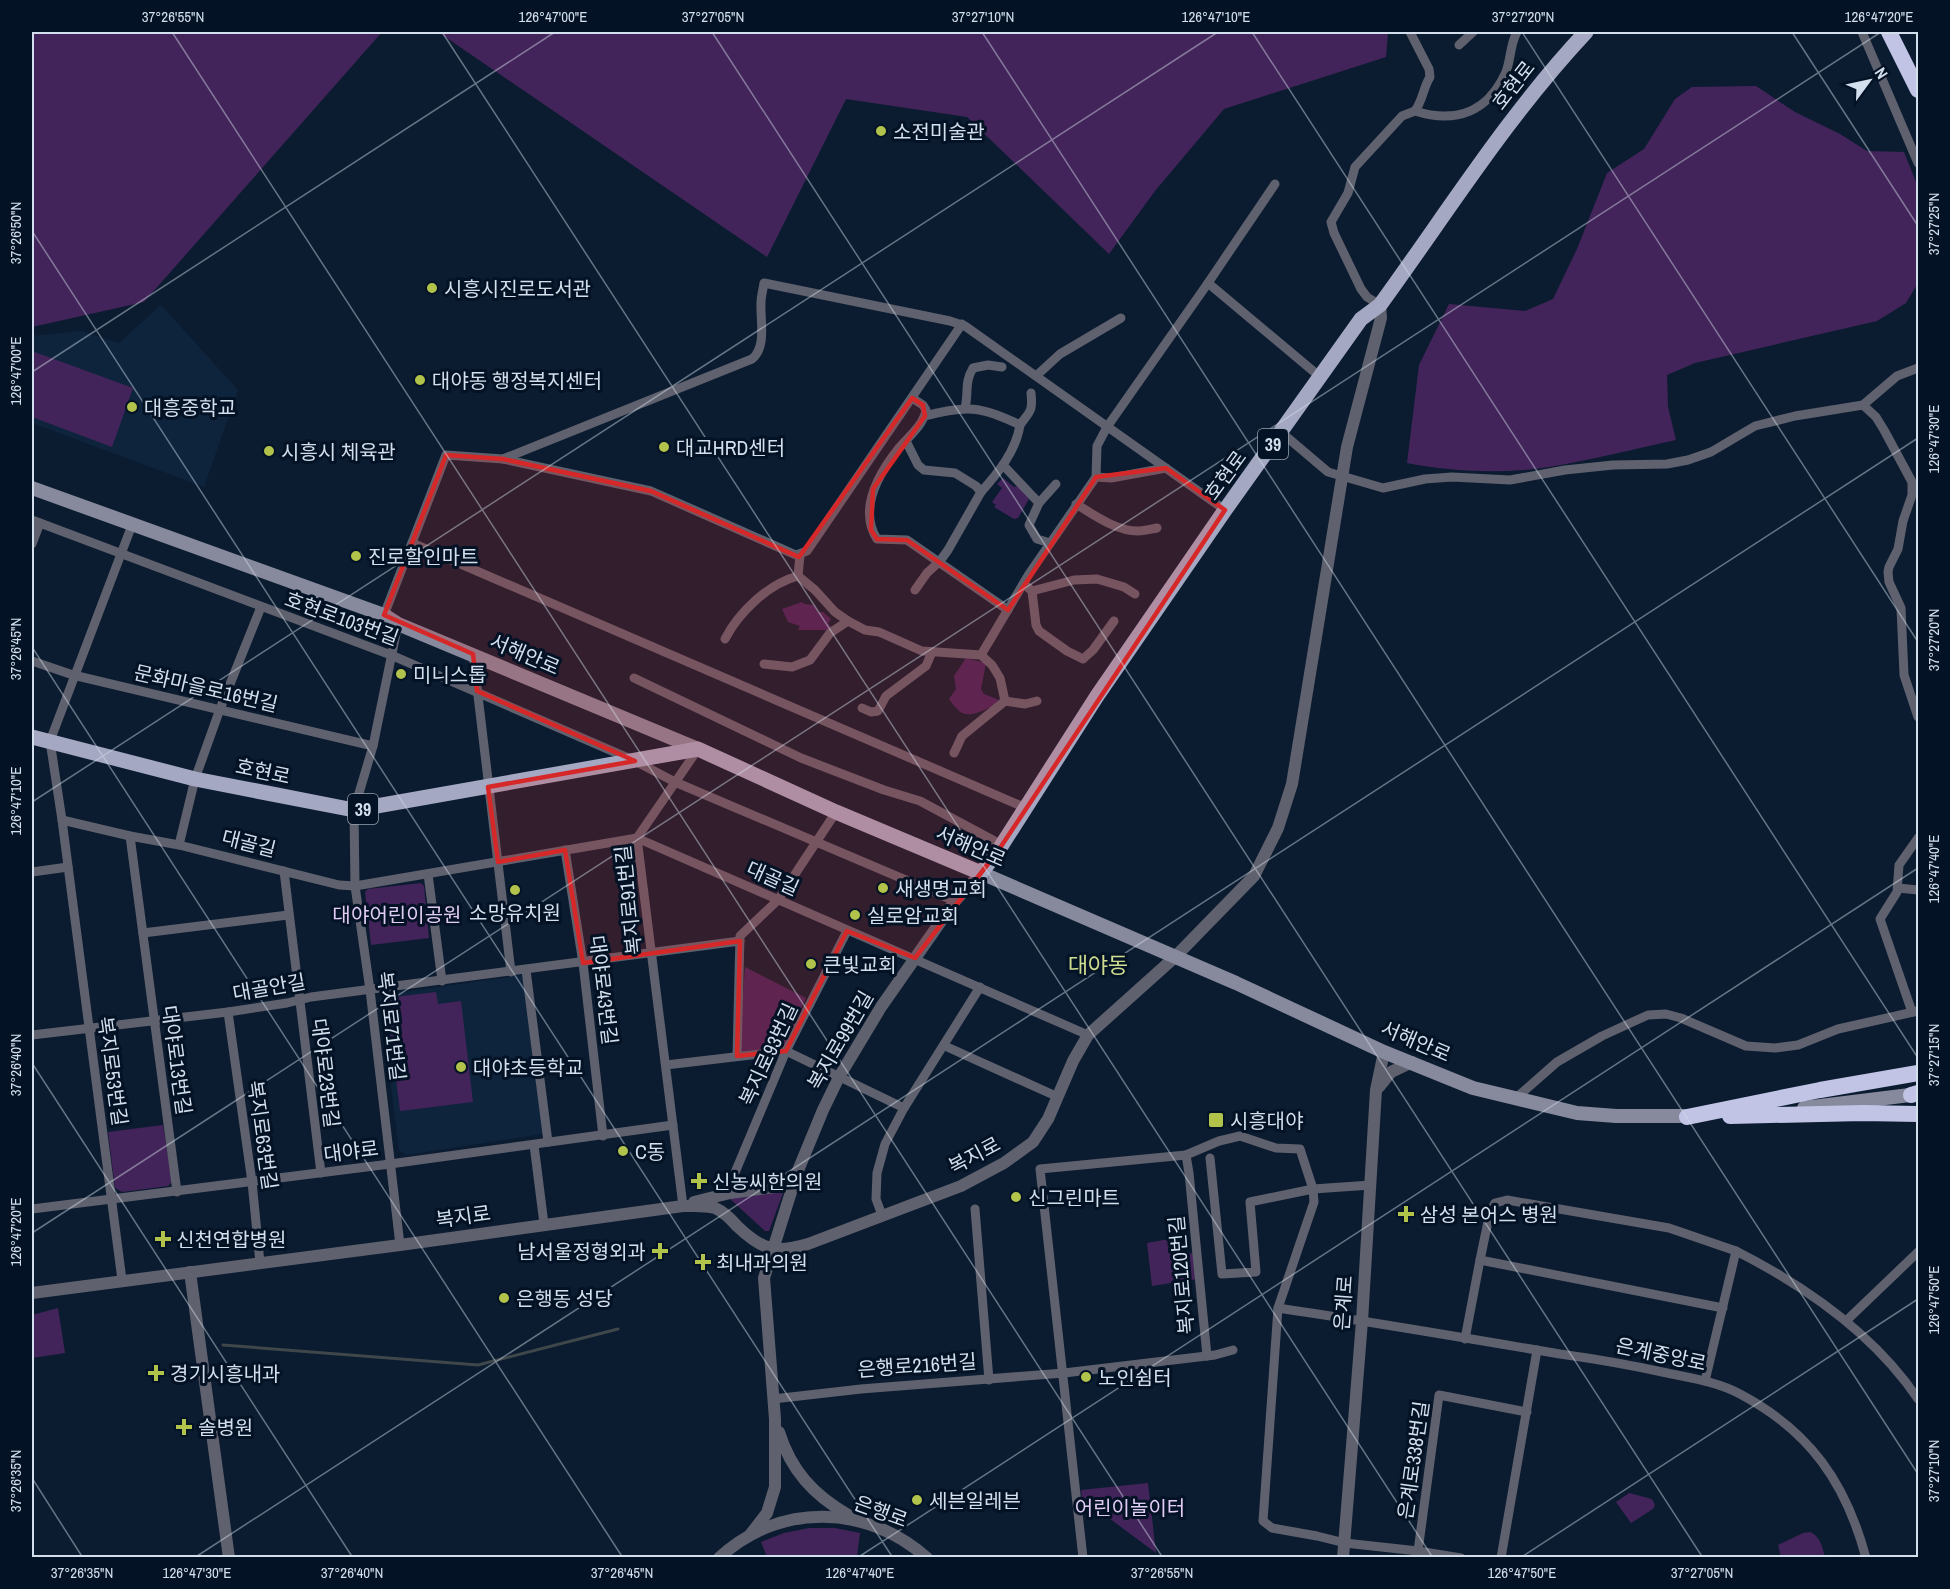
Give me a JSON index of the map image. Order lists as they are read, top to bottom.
{
  "streets": {
    "main road": ["호현로", "39", "서해안로"],
    "street": [
      "호현로103번길",
      "문화마을로16번길",
      "대골길",
      "복지로91번길",
      "대골안길",
      "대야로43번길",
      "복지로71번길",
      "복지로99번길",
      "복지로93번길",
      "대야로13번길",
      "복지로53번길",
      "대야로23번길",
      "복지로63번길",
      "대야로",
      "복지로",
      "복지로120번길",
      "은계로",
      "은계중앙로",
      "은행로216번길",
      "은계로338번길",
      "은행로"
    ]
  },
  "crossings": [
    ["호현로", "호현로103번길"],
    ["호현로", "서해안로"],
    ["호현로", "복지로91번길"],
    ["호현로", "복지로71번길"],
    ["호현로", "복지로99번길"],
    ["호현로", "복지로53번길"],
    ["호현로", "복지로"],
    ["호현로103번길", "복지로91번길"],
    ["호현로103번길", "복지로71번길"],
    ["호현로103번길", "복지로99번길"],
    ["서해안로", "복지로91번길"],
    ["서해안로", "복지로71번길"],
    ["서해안로", "복지로99번길"],
    ["서해안로", "복지로"],
    ["서해안로", "은계로"],
    ["문화마을로16번길", "복지로71번길"],
    ["대골길", "복지로91번길"],
    ["대골길", "대야로43번길"],
    ["대골길", "복지로71번길"],
    ["대골길", "복지로99번길"],
    ["대골길", "복지로93번길"],
    ["대골길", "대야로13번길"],
    ["대골길", "복지로53번길"],
    ["대골길", "대야로23번길"],
    ["대골길", "복지로"],
    ["복지로91번길", "대골안길"],
    ["복지로91번길", "대야로"],
    ["복지로91번길", "복지로"],
    ["대골안길", "대야로43번길"],
    ["대골안길", "복지로71번길"],
    ["대골안길", "대야로13번길"],
    ["대골안길", "복지로53번길"],
    ["대골안길", "대야로23번길"],
    ["대골안길", "복지로63번길"],
    ["대야로43번길", "대야로"],
    ["복지로71번길", "대야로"],
    ["복지로71번길", "복지로"],
    ["복지로99번길", "복지로"],
    ["대야로13번길", "대야로"],
    ["복지로53번길", "대야로"],
    ["복지로53번길", "복지로"],
    ["대야로23번길", "대야로"],
    ["복지로63번길", "대야로"],
    ["복지로63번길", "복지로"],
    ["복지로120번길", "은행로216번길"],
    ["은계로", "은계중앙로"]
  ],
  "districts": ["대야동"],
  "parks": ["대야어린이공원", "어린이놀이터"],
  "places": {
    "other": [
      "소전미술관",
      "시흥시진로도서관",
      "대야동 행정복지센터",
      "대흥중학교",
      "대교HRD센터",
      "시흥시 체육관",
      "진로할인마트",
      "미니스톱",
      "새생명교회",
      "소망유치원",
      "실로암교회",
      "큰빛교회",
      "대야초등학교",
      "C동",
      "신그린마트",
      "은행동 성당",
      "노인쉼터",
      "세븐일레븐"
    ],
    "transit": ["시흥대야"],
    "health": [
      "신농씨한의원",
      "삼성 본어스 병원",
      "신천연합병원",
      "남서울정형외과",
      "최내과의원",
      "경기시흥내과",
      "솔병원"
    ]
  },
  "north": "top right",
  "coordinates": [
    "37°26'55\"N",
    "126°47'00\"E",
    "37°27'05\"N",
    "37°27'10\"N",
    "126°47'10\"E",
    "37°27'20\"N",
    "126°47'20\"E",
    "37°27'25\"N",
    "37°26'50\"N",
    "126°47'30\"E",
    "37°26'45\"N",
    "126°47'40\"E",
    "37°27'15\"N",
    "37°26'40\"N",
    "126°47'50\"E",
    "37°26'35\"N"
  ]
}
